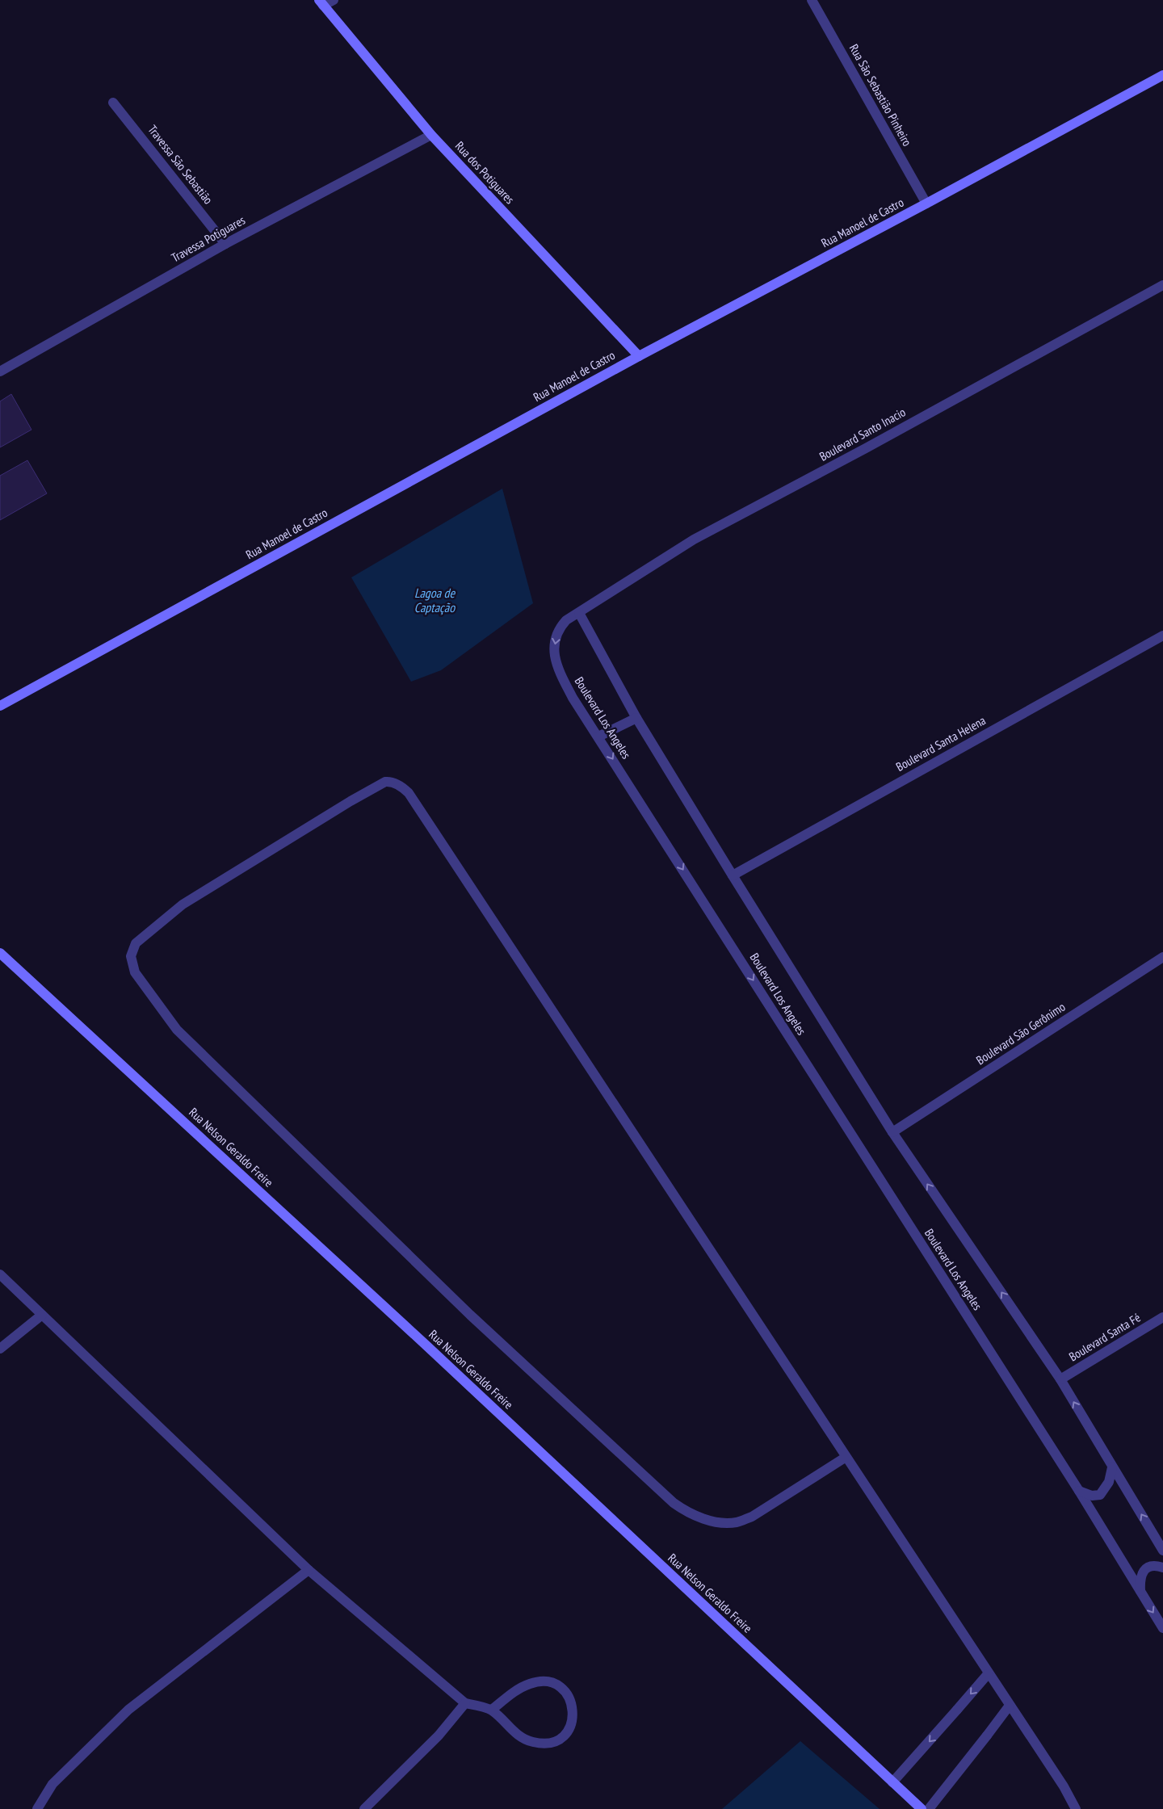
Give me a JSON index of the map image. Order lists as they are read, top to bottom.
{
  "streets": {
    "main road": ["Rua dos Potiguares", "Rua Manoel de Castro", "Rua Nelson Geraldo Freire"],
    "street": [
      "Rua São Sebastião Pinheiro",
      "Travessa São Sebastião",
      "Travessa Potiguares",
      "Boulevard Santo Inacio",
      "Boulevard Los Angeles",
      "Boulevard Santa Helena",
      "Boulevard São Gerônimo",
      "Boulevard Santa Fé"
    ]
  },
  "crossings": [
    ["Rua São Sebastião Pinheiro", "Rua Manoel de Castro"],
    ["Travessa São Sebastião", "Travessa Potiguares"],
    ["Rua dos Potiguares", "Rua Manoel de Castro"],
    ["Rua dos Potiguares", "Travessa Potiguares"],
    ["Boulevard Santo Inacio", "Boulevard Los Angeles"],
    ["Boulevard Los Angeles", "Boulevard Santa Helena"],
    ["Boulevard Los Angeles", "Boulevard São Gerônimo"],
    ["Boulevard Los Angeles", "Boulevard Santa Fé"]
  ],
  "water": ["Lagoa de Captação"]
}
